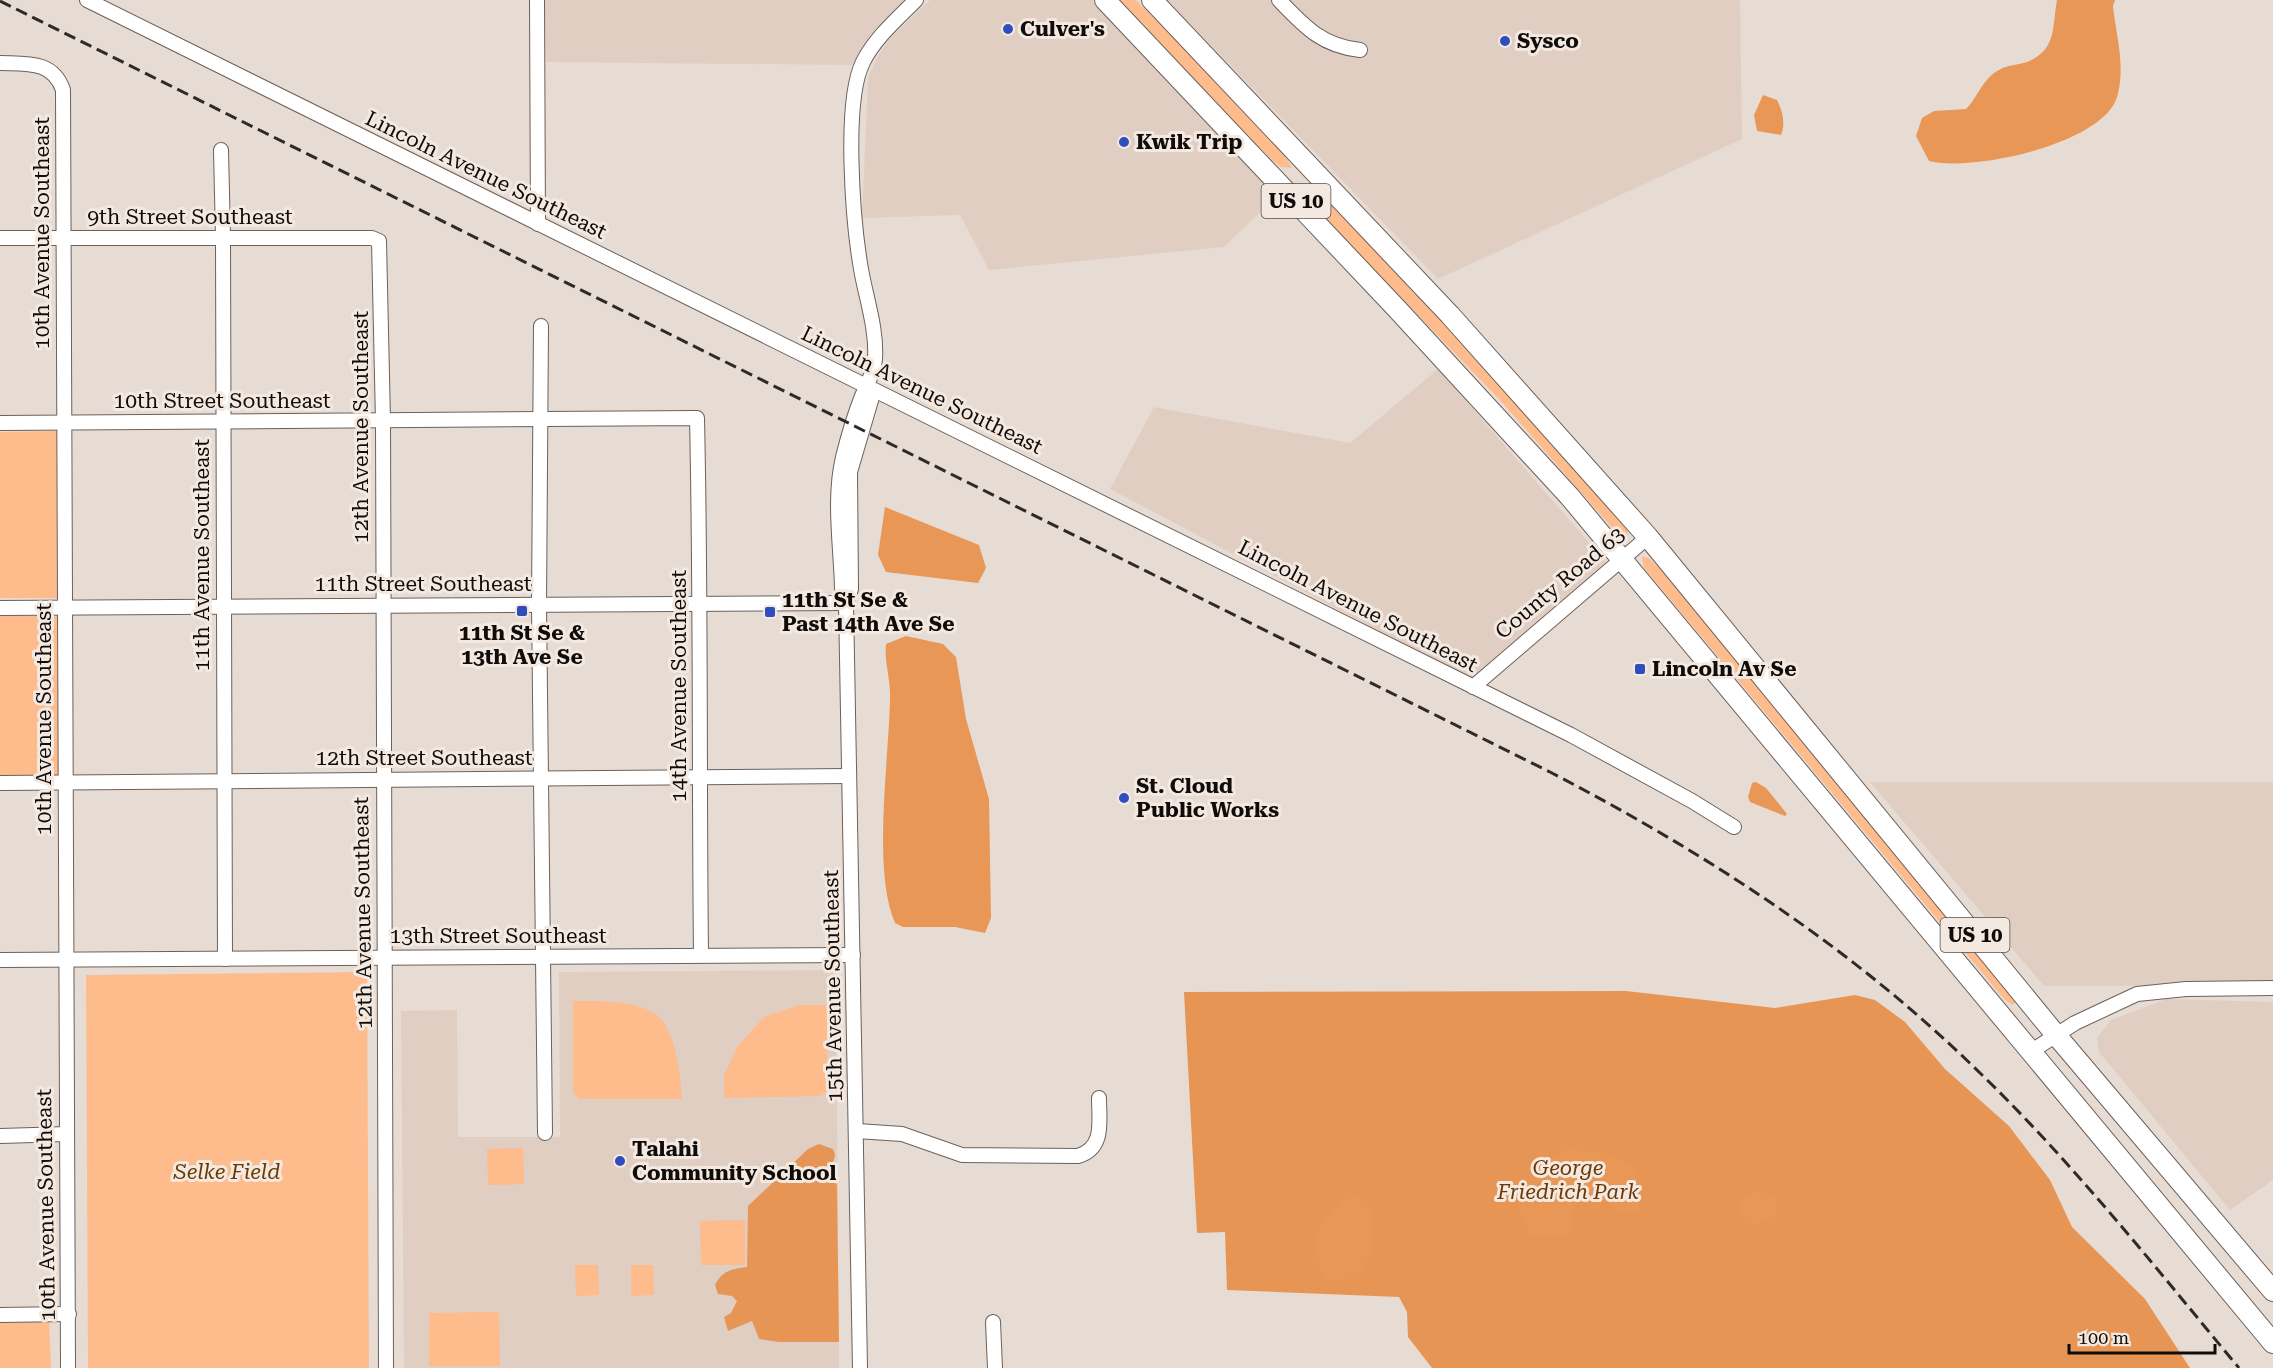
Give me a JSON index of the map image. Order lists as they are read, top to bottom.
{
  "streets": {
    "highway": ["US 10"],
    "street": [
      "Lincoln Avenue Southeast",
      "9th Street Southeast",
      "10th Avenue Southeast",
      "10th Street Southeast",
      "12th Avenue Southeast",
      "11th Avenue Southeast",
      "County Road 63",
      "11th Street Southeast",
      "14th Avenue Southeast",
      "12th Street Southeast",
      "13th Street Southeast",
      "15th Avenue Southeast"
    ]
  },
  "crossings": [
    ["Lincoln Avenue Southeast", "County Road 63"],
    ["Lincoln Avenue Southeast", "15th Avenue Southeast"],
    ["US 10", "County Road 63"],
    ["9th Street Southeast", "10th Avenue Southeast"],
    ["9th Street Southeast", "12th Avenue Southeast"],
    ["9th Street Southeast", "11th Avenue Southeast"],
    ["10th Avenue Southeast", "10th Street Southeast"],
    ["10th Avenue Southeast", "11th Street Southeast"],
    ["10th Avenue Southeast", "12th Street Southeast"],
    ["10th Avenue Southeast", "13th Street Southeast"],
    ["10th Street Southeast", "12th Avenue Southeast"],
    ["10th Street Southeast", "11th Avenue Southeast"],
    ["10th Street Southeast", "14th Avenue Southeast"],
    ["12th Avenue Southeast", "11th Street Southeast"],
    ["12th Avenue Southeast", "12th Street Southeast"],
    ["12th Avenue Southeast", "13th Street Southeast"],
    ["11th Avenue Southeast", "11th Street Southeast"],
    ["11th Avenue Southeast", "12th Street Southeast"],
    ["11th Avenue Southeast", "13th Street Southeast"],
    ["11th Street Southeast", "14th Avenue Southeast"],
    ["11th Street Southeast", "15th Avenue Southeast"],
    ["14th Avenue Southeast", "12th Street Southeast"],
    ["14th Avenue Southeast", "13th Street Southeast"],
    ["12th Street Southeast", "15th Avenue Southeast"],
    ["13th Street Southeast", "15th Avenue Southeast"]
  ],
  "parks": ["George Friedrich Park", "Selke Field"],
  "places": {
    "other": [
      "Culver's",
      "Sysco",
      "Kwik Trip",
      "St. Cloud Public Works",
      "Talahi Community School"
    ],
    "transit": ["11th St Se & 13th Ave Se", "11th St Se & Past 14th Ave Se", "Lincoln Av Se"]
  },
  "scale_bar": "100 m"
}
